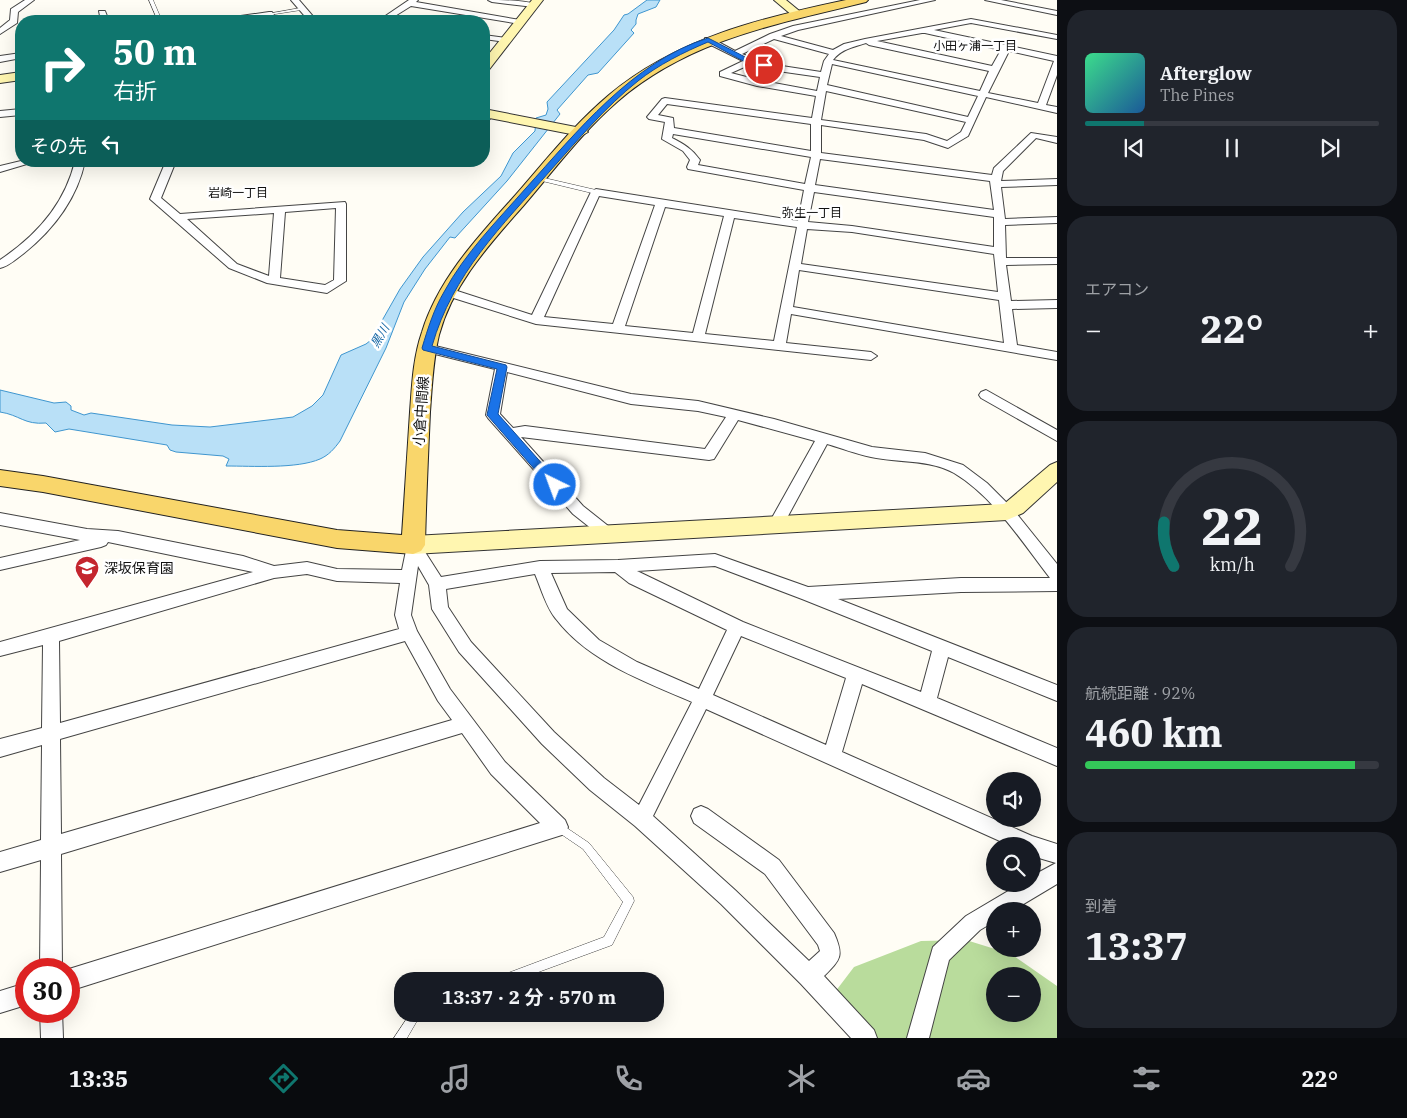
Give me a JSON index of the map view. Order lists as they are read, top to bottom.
{
  "streets": {
    "main road": ["小倉中間線"]
  },
  "districts": ["小田ヶ浦一丁目", "岩崎一丁目", "弥生一丁目"],
  "water": ["黒川"],
  "places": {
    "school or university": ["深坂保育園"]
  },
  "page": {
    "turn": ["50 m", "右折"],
    "song": ["Afterglow", "The Pines"],
    "then": "その先",
    "tile": [
      "エアコン",
      ["航続距離 · 92%", "460 km"],
      ["到着", "13:37"]
    ],
    "heat": ["−", "22°", "+"],
    "map_buttons": ["+", "−"],
    "limit": "30",
    "trip": "13:37 · 2 分 · 570 m",
    "tabs": ["13:35", "22°"],
    "gauge": ["22", "km/h"]
  }
}
